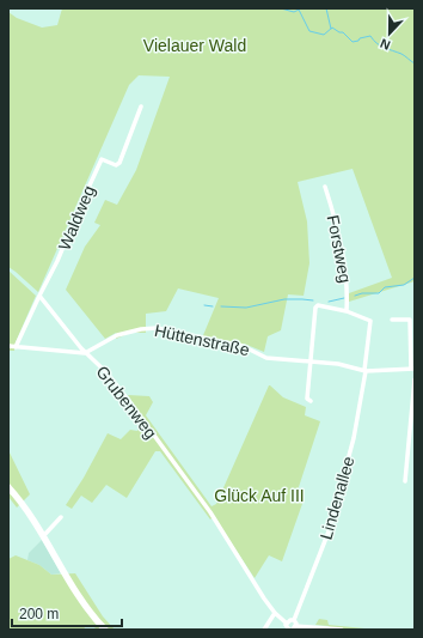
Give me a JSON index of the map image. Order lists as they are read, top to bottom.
{
  "streets": {
    "street": [
      "Waldweg",
      "Forstweg",
      "Hüttenstraße",
      "Grubenweg",
      "Lindenallee"
    ]
  },
  "crossings": [
    ["Waldweg", "Grubenweg"],
    ["Forstweg", "Hüttenstraße"],
    ["Forstweg", "Lindenallee"],
    ["Hüttenstraße", "Grubenweg"],
    ["Hüttenstraße", "Lindenallee"]
  ],
  "parks": ["Vielauer Wald", "Glück Auf III"],
  "scale_bar": "200 m",
  "north": "bottom"
}
